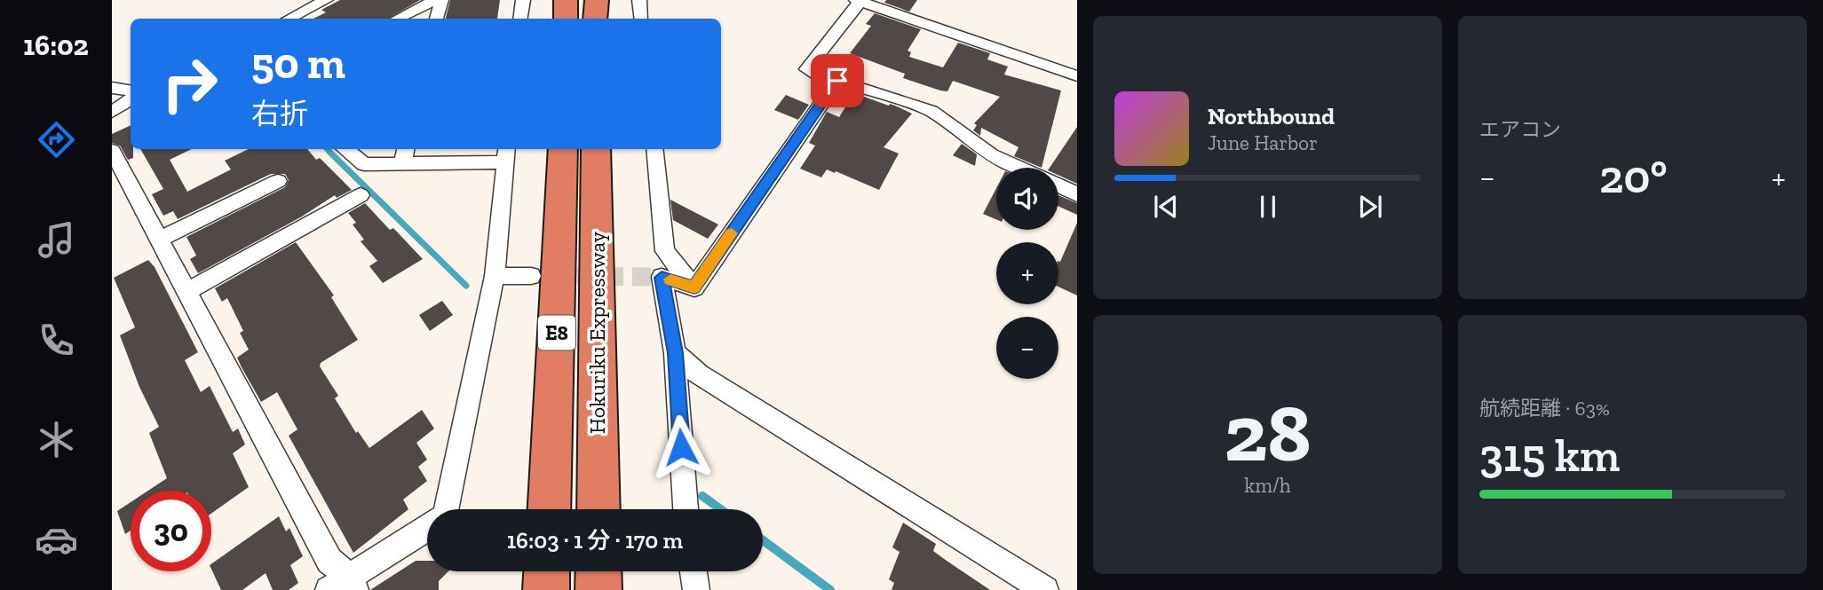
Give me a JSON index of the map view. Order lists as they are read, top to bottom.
{
  "streets": {
    "highway": ["E8", "Hokuriku Expressway"]
  },
  "page": {
    "tabs": "16:02",
    "tile": [
      "エアコン",
      ["28", "km/h"],
      ["航続距離 · 63%", "315 km"]
    ],
    "turn": ["50 m", "右折"],
    "song": ["Northbound", "June Harbor"],
    "heat": ["−", "20°", "+"],
    "map_buttons": ["+", "−"],
    "limit": "30",
    "trip": "16:03 · 1 分 · 170 m"
  }
}
